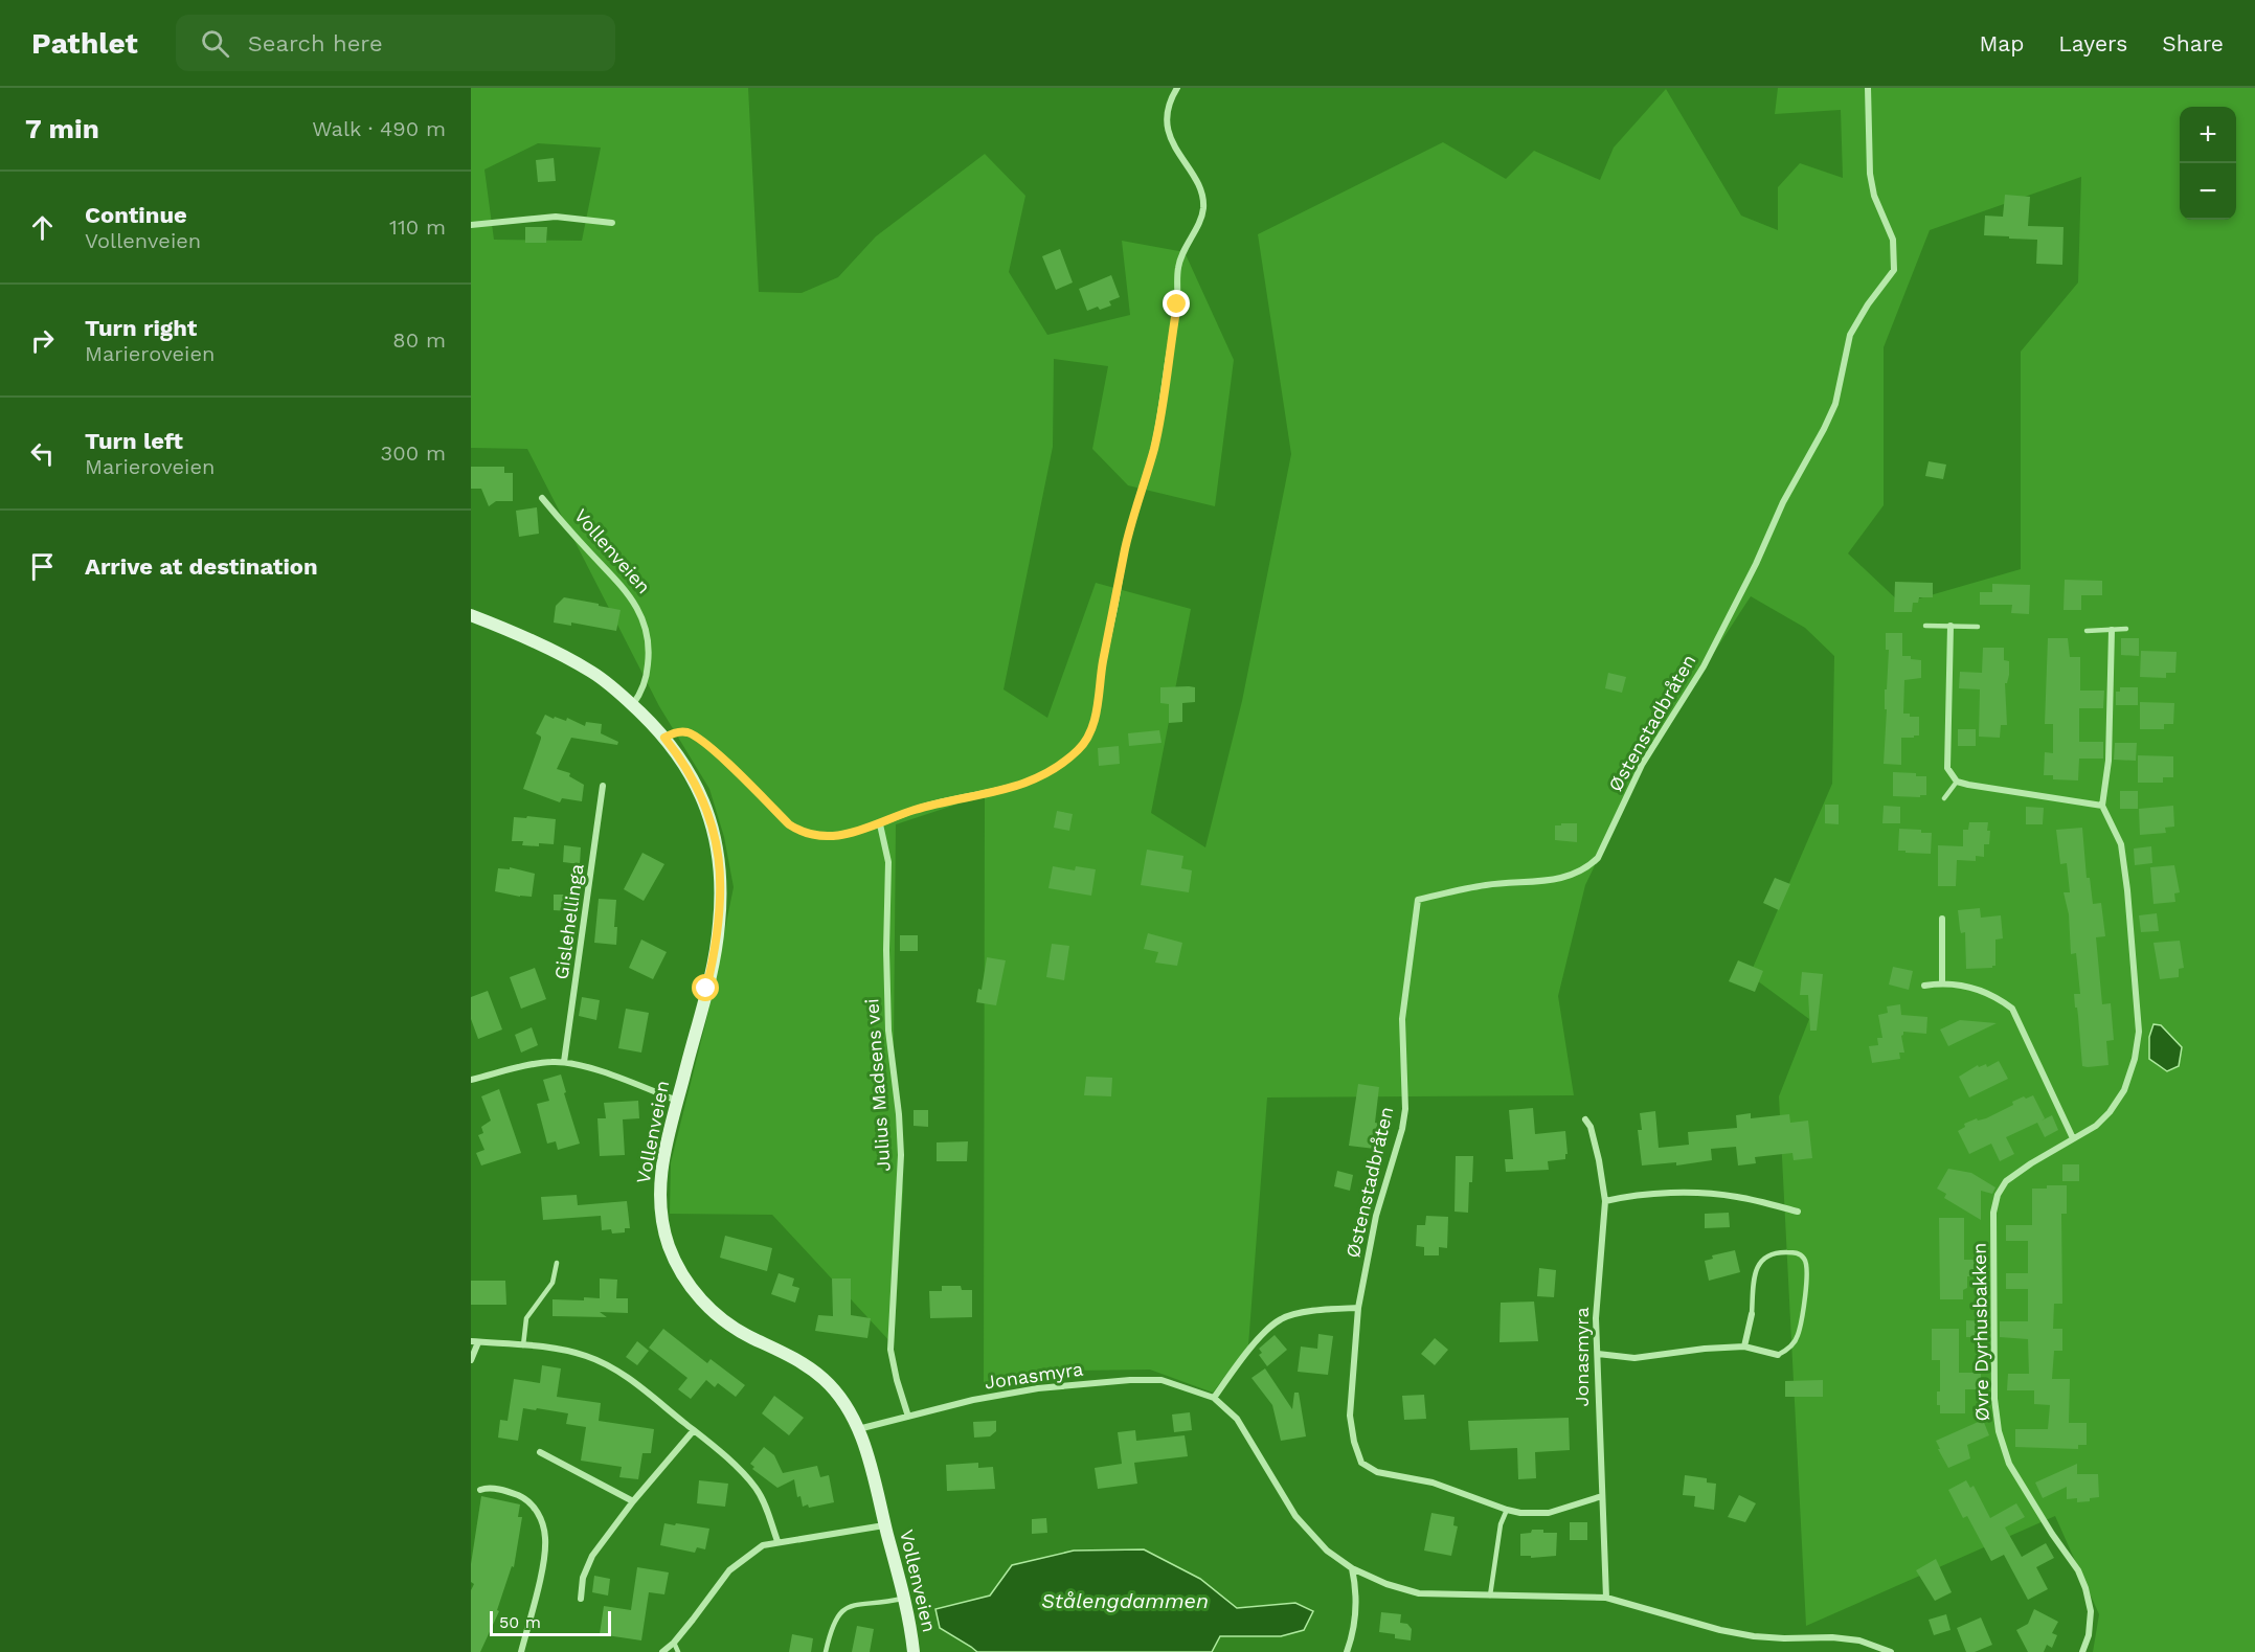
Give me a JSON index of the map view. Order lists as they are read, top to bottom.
{
  "streets": {
    "main road": ["Vollenveien"],
    "street": [
      "Østenstadbråten",
      "Gislehellinga",
      "Julius Madsens vei",
      "Øvre Dyrhusbakken",
      "Jonasmyra"
    ]
  },
  "crossings": [
    ["Vollenveien", "Jonasmyra"],
    ["Østenstadbråten", "Jonasmyra"],
    ["Julius Madsens vei", "Jonasmyra"]
  ],
  "water": ["Stålengdammen"],
  "scale_bar": "50 m",
  "page": {
    "header": "Pathlet",
    "search": "Search here",
    "nav": ["Map", "Layers", "Share"],
    "heading": ["7 min", "Walk · 490 m"],
    "map_buttons": ["+", "−"],
    "list": [
      ["Continue", "Vollenveien", "110 m"],
      ["Turn right", "Marieroveien", "80 m"],
      ["Turn left", "Marieroveien", "300 m"],
      "Arrive at destination"
    ],
    "scale": "50 m"
  }
}
